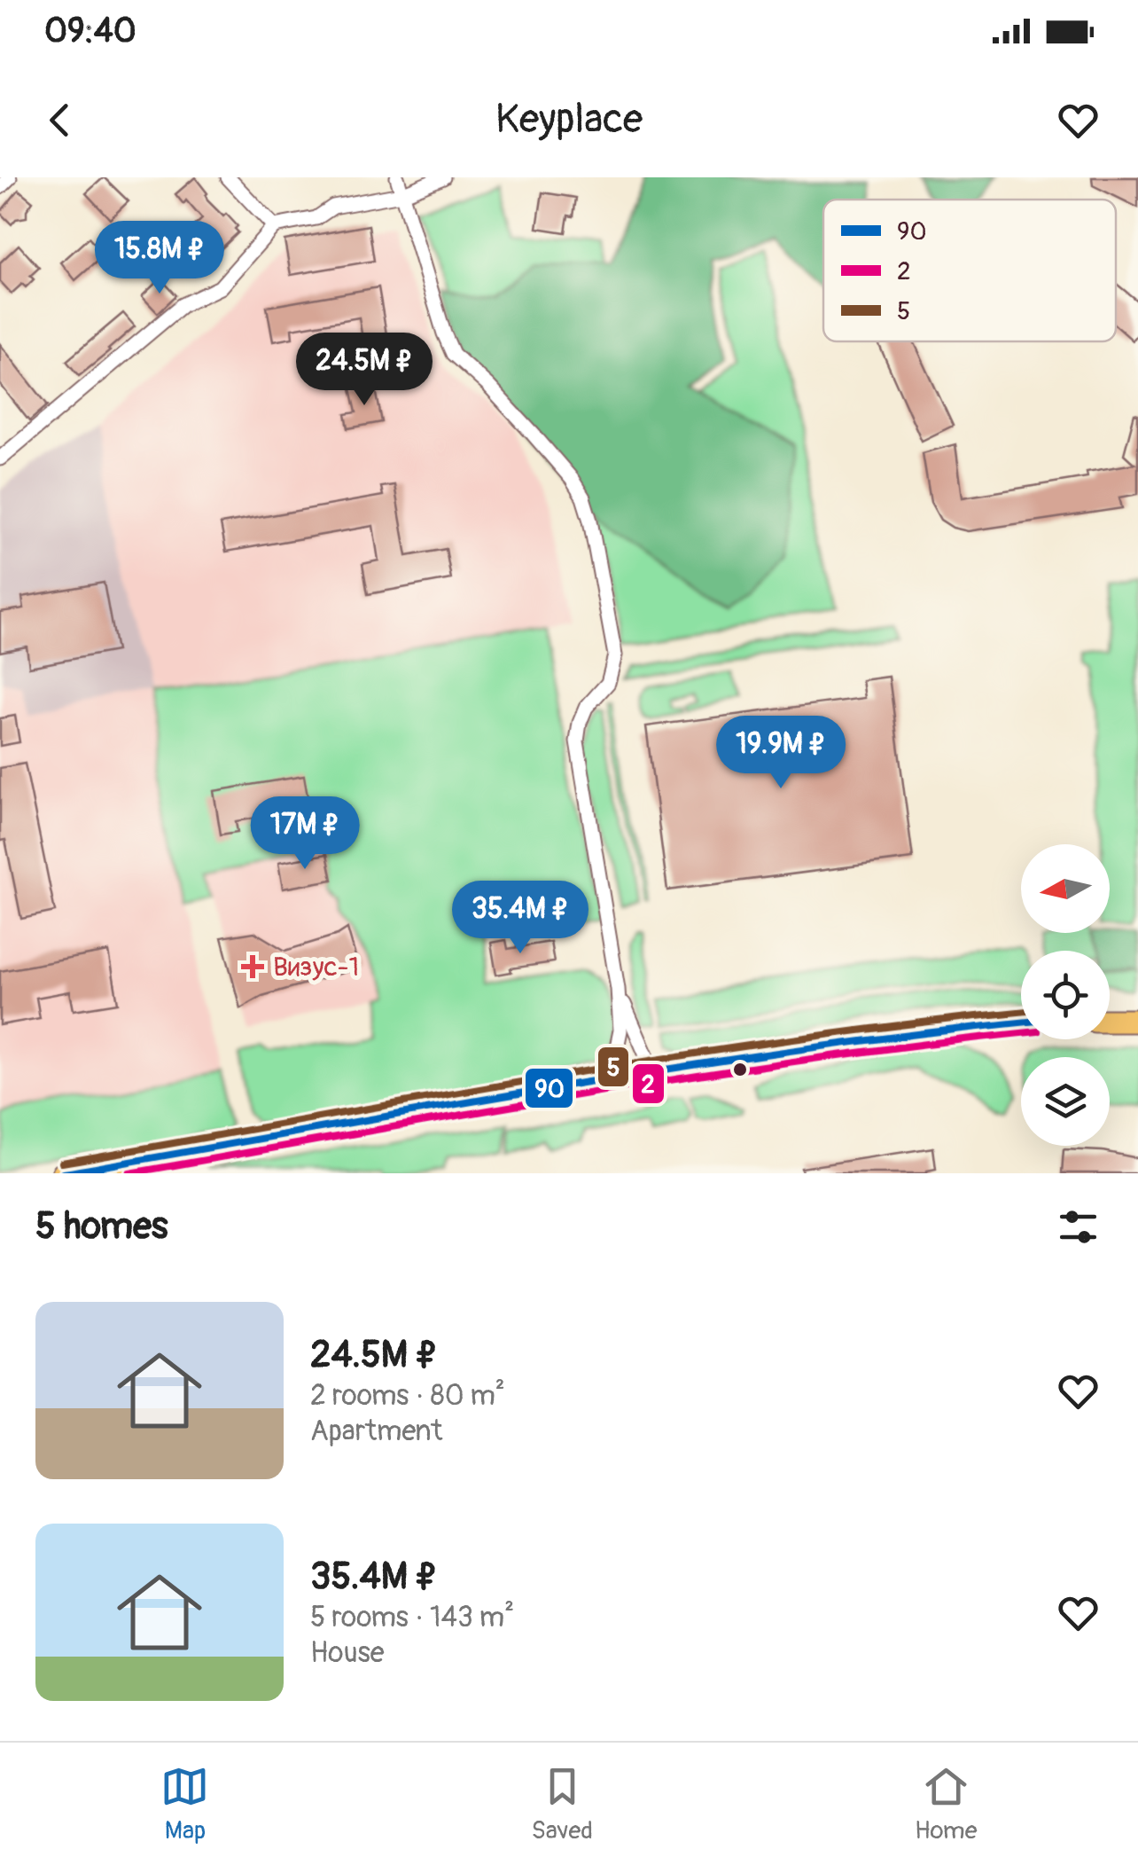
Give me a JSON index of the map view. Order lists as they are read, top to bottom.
{
  "places": {
    "health": ["Визус-1"]
  },
  "lines": ["transit line 5", "transit line 90", "transit line 2"],
  "legend": ["90", "2", "5"],
  "north": "left",
  "page": {
    "status": "09:40",
    "header": "Keyplace",
    "price": [
      "15.8M ₽",
      "24.5M ₽",
      "19.9M ₽",
      "17M ₽",
      "35.4M ₽"
    ],
    "heading": "5 homes",
    "list": [
      {
        "name": "24.5M ₽",
        "note": "2 rooms · 80 m² · Apartment"
      },
      {
        "name": "35.4M ₽",
        "note": "5 rooms · 143 m² · House"
      }
    ],
    "tabs": ["Map", "Saved", "Home"]
  }
}
